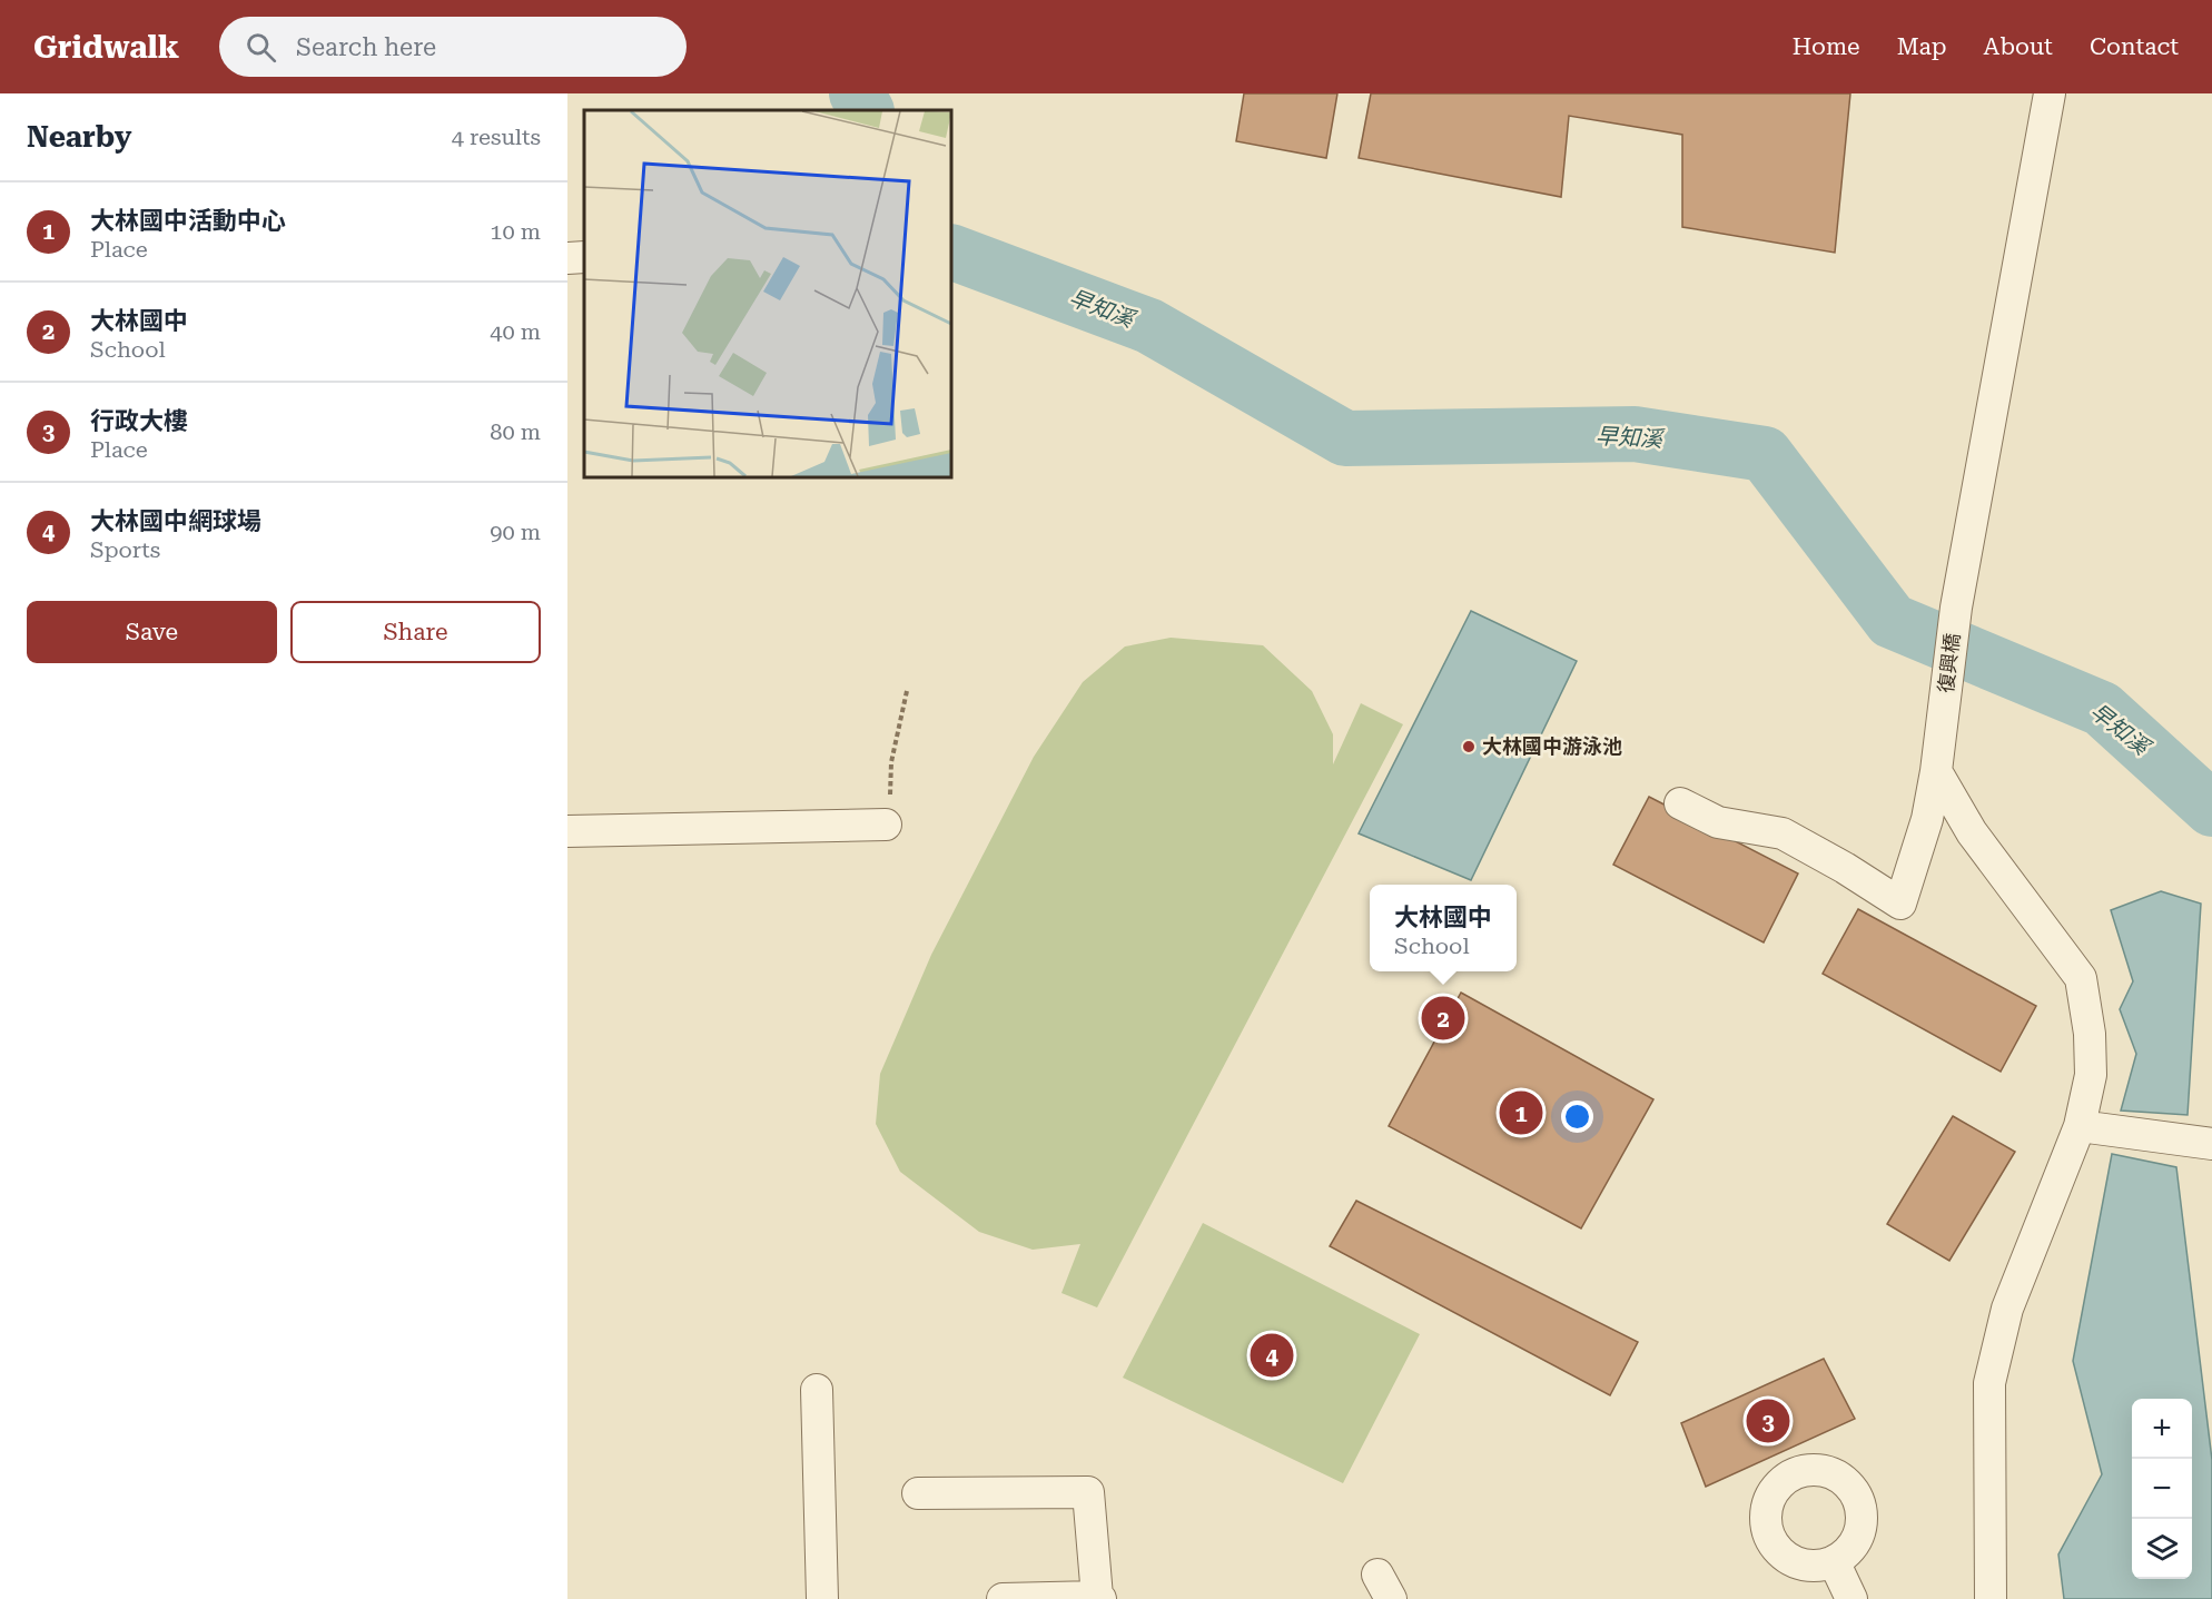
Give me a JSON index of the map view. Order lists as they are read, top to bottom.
{
  "streets": {
    "street": ["復興橋"]
  },
  "water": ["早知溪"],
  "places": ["大林國中游泳池"],
  "page": {
    "header": "Gridwalk",
    "search": "Search here",
    "nav": [
      "Home",
      "Map",
      "About",
      "Contact"
    ],
    "heading": ["Nearby", "4 results"],
    "list": [
      {
        "mark": "1",
        "name": "大林國中活動中心",
        "note": "Place",
        "value": "10 m"
      },
      {
        "mark": "2",
        "name": "大林國中",
        "note": "School",
        "value": "40 m"
      },
      {
        "mark": "3",
        "name": "行政大樓",
        "note": "Place",
        "value": "80 m"
      },
      {
        "mark": "4",
        "name": "大林國中網球場",
        "note": "Sports",
        "value": "90 m"
      }
    ],
    "buttons": ["Save", "Share"],
    "popup": ["大林國中", "School"],
    "pins": [
      "2",
      "1",
      "4",
      "3"
    ],
    "map_buttons": ["+", "−"]
  }
}
